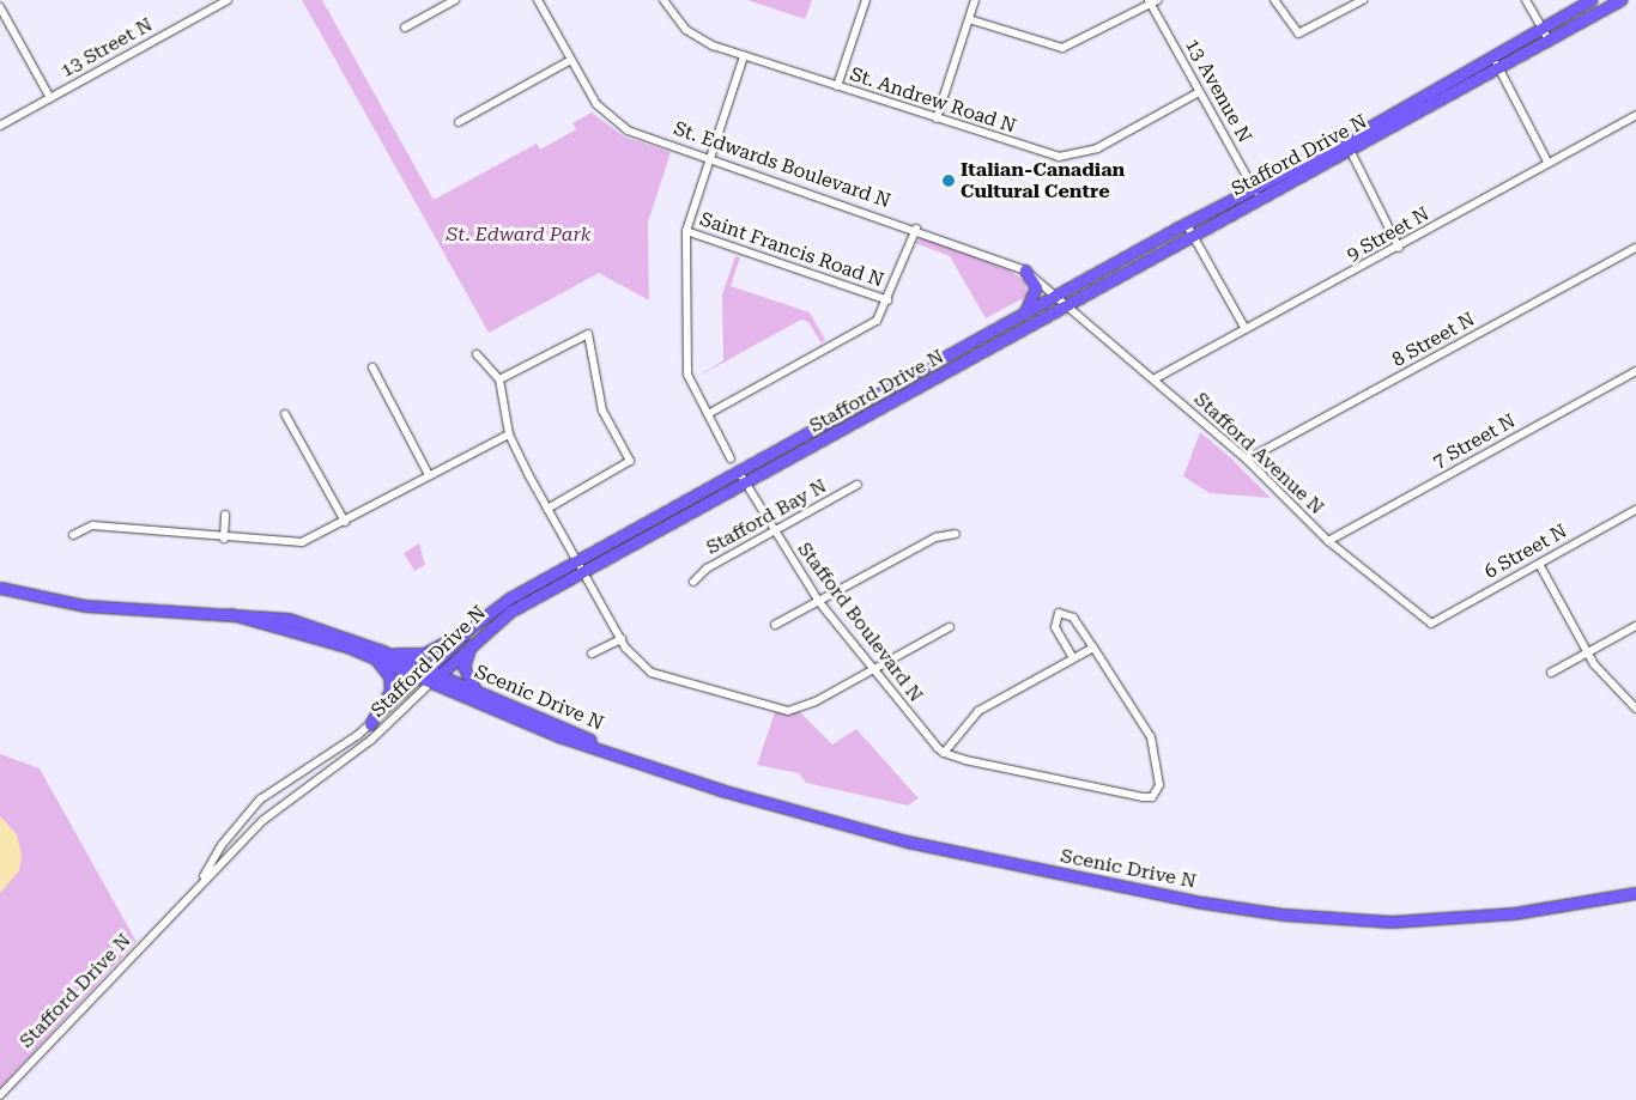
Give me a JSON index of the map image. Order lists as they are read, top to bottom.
{
  "streets": {
    "main road": ["Stafford Drive N", "Scenic Drive N"],
    "street": [
      "13 Street N",
      "13 Avenue N",
      "St. Andrew Road N",
      "St. Edwards Boulevard N",
      "9 Street N",
      "Saint Francis Road N",
      "8 Street N",
      "7 Street N",
      "Stafford Avenue N",
      "Stafford Bay N",
      "6 Street N",
      "Stafford Boulevard N"
    ]
  },
  "crossings": [
    ["13 Avenue N", "St. Andrew Road N"],
    ["13 Avenue N", "Stafford Drive N"],
    ["Stafford Drive N", "St. Edwards Boulevard N"],
    ["Stafford Drive N", "Stafford Avenue N"],
    ["Stafford Drive N", "Stafford Boulevard N"],
    ["Stafford Drive N", "Scenic Drive N"],
    ["St. Edwards Boulevard N", "Stafford Avenue N"],
    ["9 Street N", "Stafford Avenue N"],
    ["8 Street N", "Stafford Avenue N"],
    ["7 Street N", "Stafford Avenue N"],
    ["Stafford Avenue N", "6 Street N"],
    ["Stafford Bay N", "Stafford Boulevard N"]
  ],
  "parks": ["St. Edward Park"],
  "places": ["Italian-Canadian Cultural Centre"]
}
